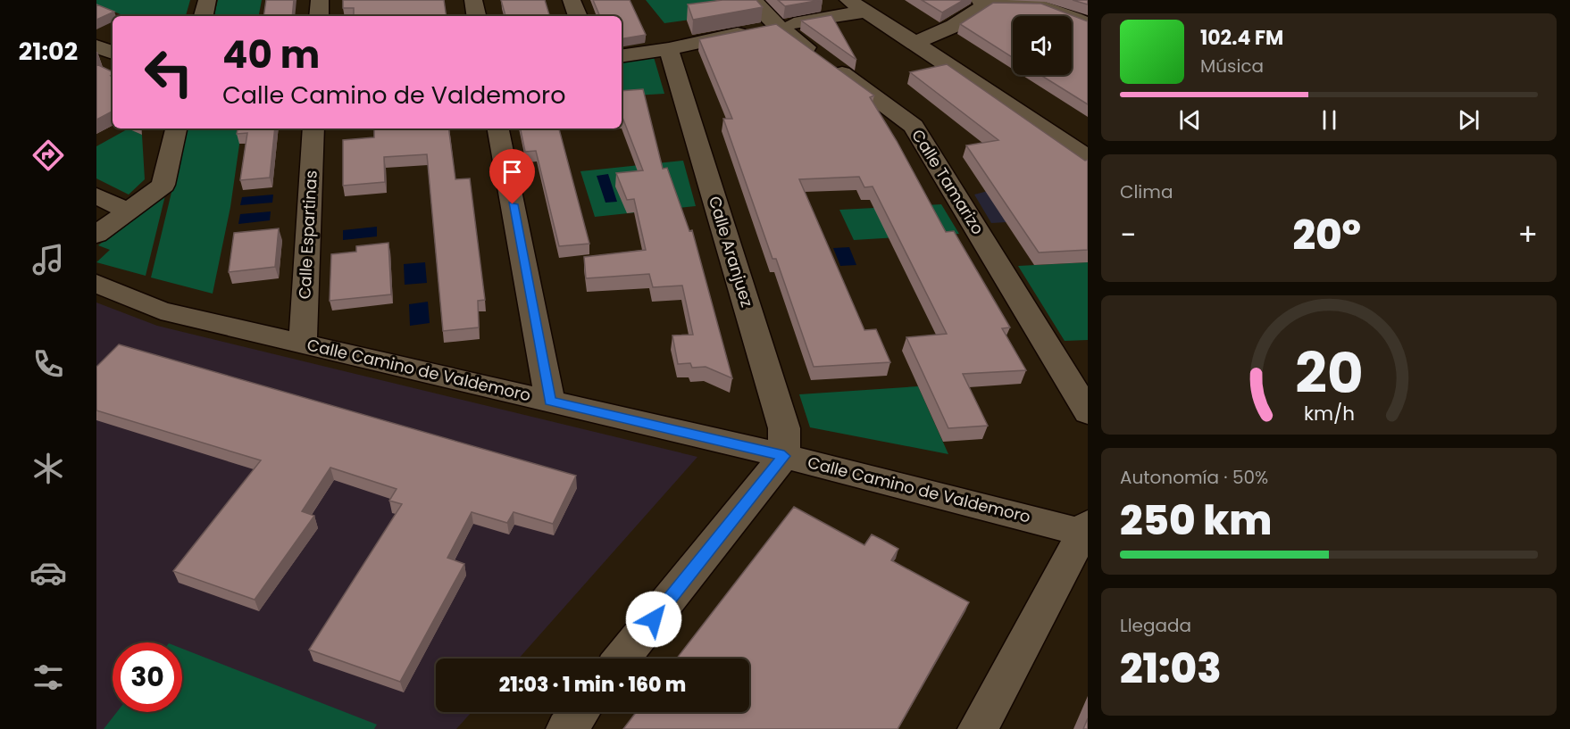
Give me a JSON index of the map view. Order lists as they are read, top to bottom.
{
  "streets": {
    "street": [
      "Calle Tamarizo",
      "Calle Espartinas",
      "Calle Aranjuez",
      "Calle Camino de Valdemoro"
    ]
  },
  "crossings": [
    ["Calle Espartinas", "Calle Camino de Valdemoro"],
    ["Calle Aranjuez", "Calle Camino de Valdemoro"]
  ],
  "page": {
    "tabs": "21:02",
    "turn": ["40 m", "Calle Camino de Valdemoro"],
    "song": ["102.4 FM", "Música"],
    "tile": [
      "Clima",
      ["Autonomía · 50%", "250 km"],
      ["Llegada", "21:03"]
    ],
    "heat": ["−", "20°", "+"],
    "limit": "30",
    "trip": "21:03 · 1 min · 160 m",
    "gauge": ["20", "km/h"]
  }
}
